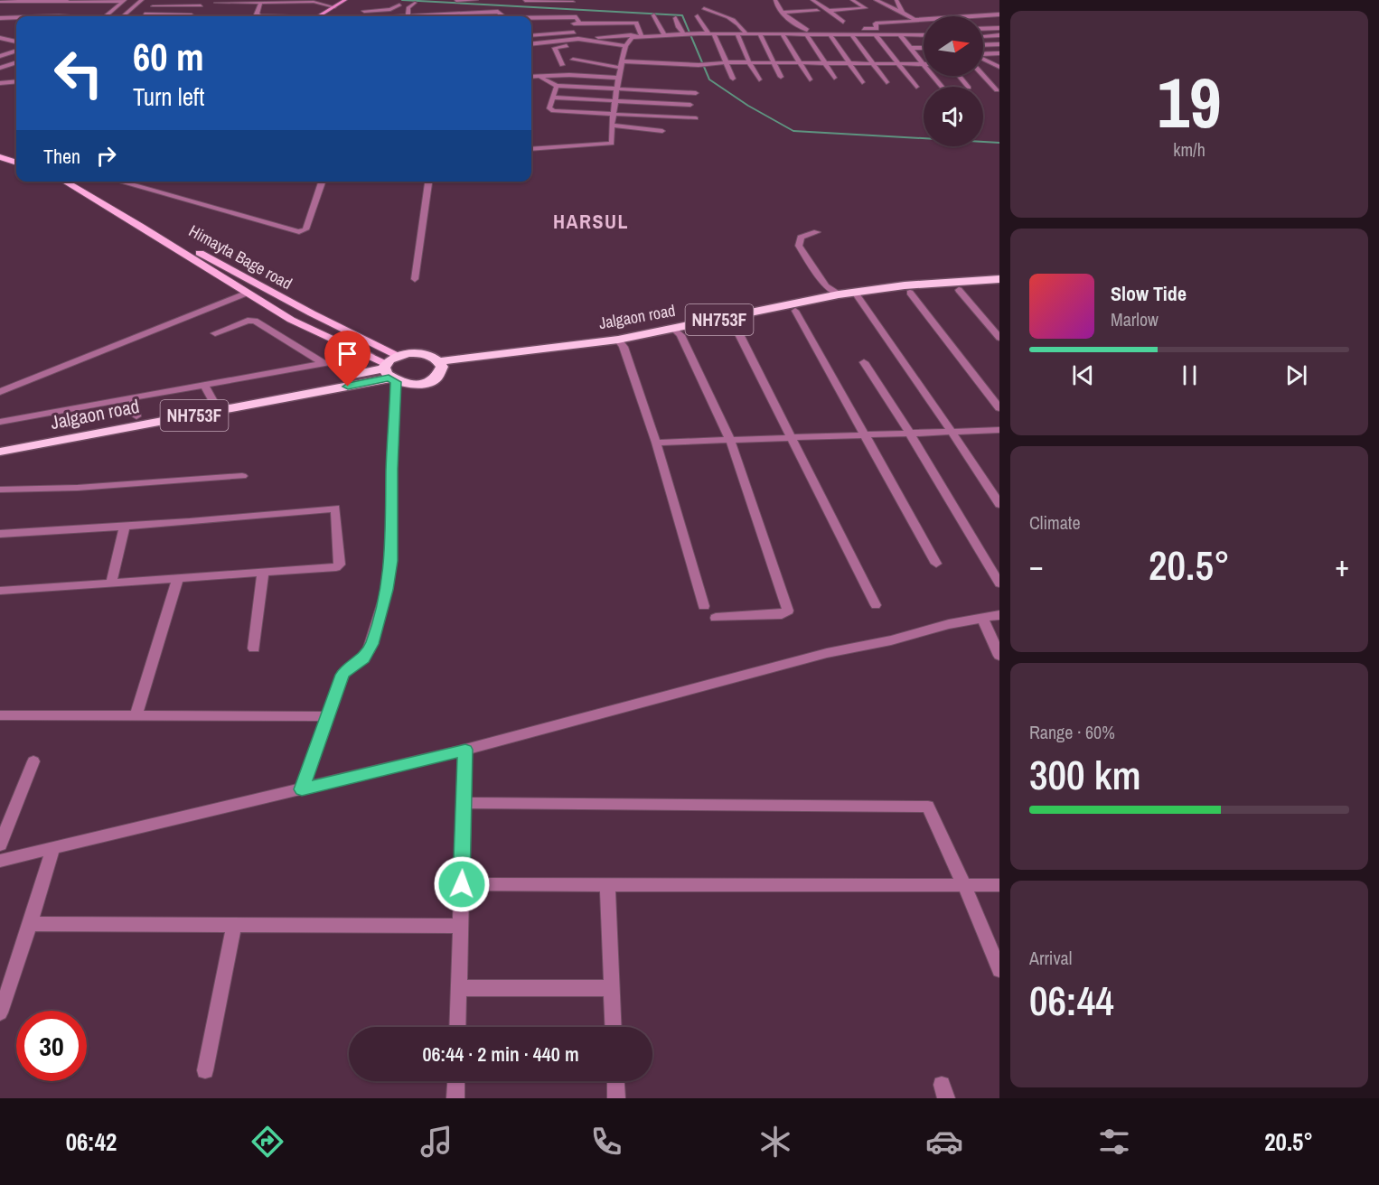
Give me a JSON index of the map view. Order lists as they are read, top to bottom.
{
  "streets": {
    "highway": ["Jalgaon road", "NH753F"],
    "main road": ["Himayta Bage road"]
  },
  "districts": ["HARSUL"],
  "north": "right",
  "page": {
    "tile": [
      ["19", "km/h"],
      "Climate",
      ["Range · 60%", "300 km"],
      ["Arrival", "06:44"]
    ],
    "turn": ["60 m", "Turn left"],
    "then": "Then",
    "song": ["Slow Tide", "Marlow"],
    "heat": ["−", "20.5°", "+"],
    "limit": "30",
    "trip": "06:44 · 2 min · 440 m",
    "tabs": ["06:42", "20.5°"]
  }
}
